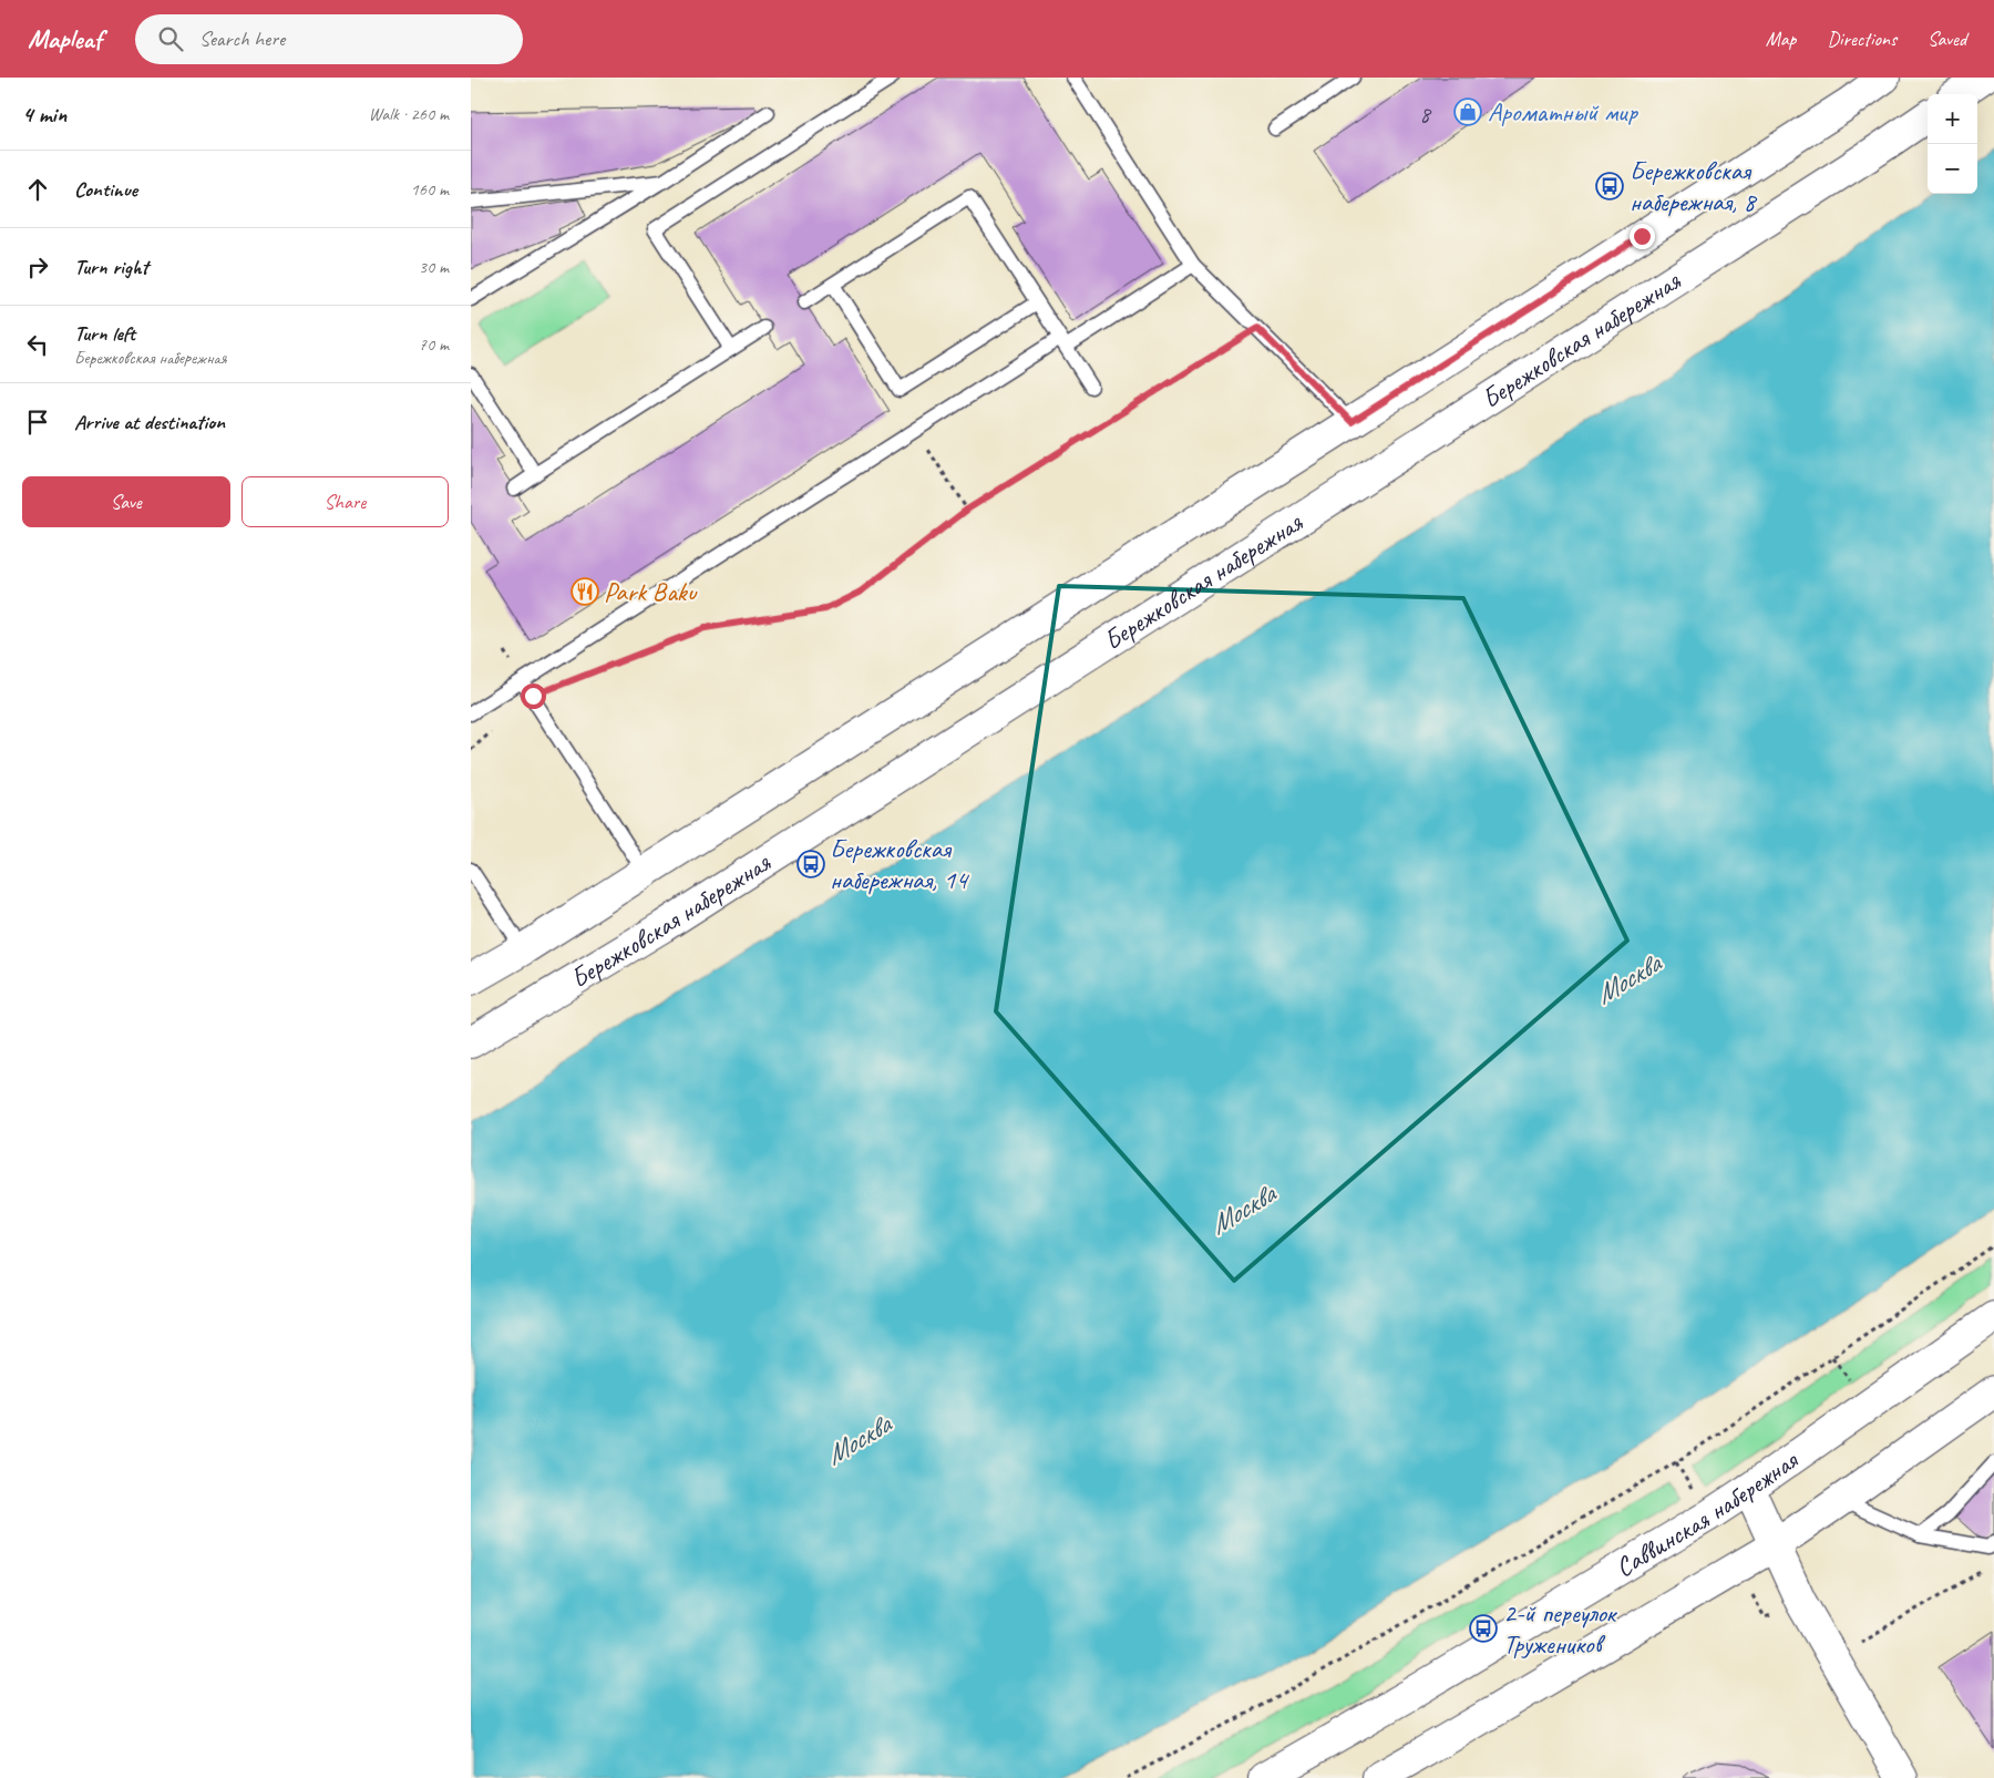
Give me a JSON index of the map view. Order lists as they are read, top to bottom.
{
  "streets": {
    "main road": ["Бережковская набережная", "Саввинская набережная"]
  },
  "water": ["Москва"],
  "places": {
    "shop": ["Ароматный мир"],
    "bus stop": ["Бережковская набережная, 8", "Бережковская набережная, 14", "2-й переулок Тружеников"],
    "restaurant": ["Park Baku"]
  },
  "house_numbers": ["8"],
  "page": {
    "header": "Mapleaf",
    "search": "Search here",
    "nav": ["Map", "Directions", "Saved"],
    "heading": ["4 min", "Walk · 260 m"],
    "map_buttons": ["+", "−"],
    "list": [
      ["Continue", "160 m"],
      ["Turn right", "30 m"],
      ["Turn left", "Бережковская набережная", "70 m"],
      "Arrive at destination"
    ],
    "buttons": ["Save", "Share"]
  }
}
